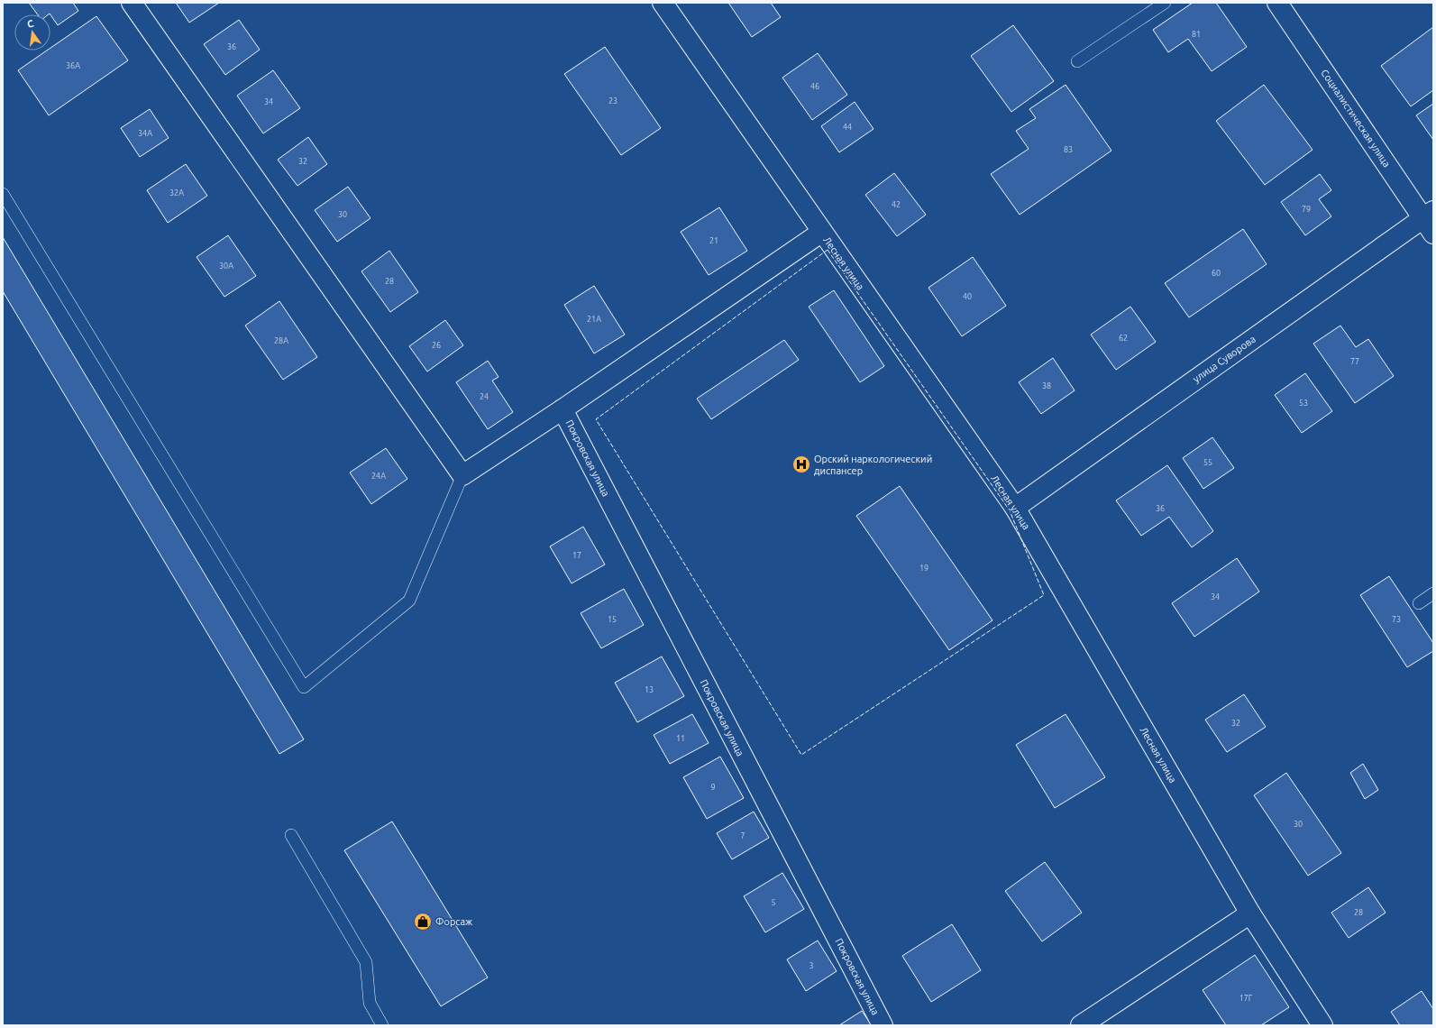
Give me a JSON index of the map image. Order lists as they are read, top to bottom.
{
  "streets": {
    "street": [
      "Социалистическая улица",
      "Лесная улица",
      "улица Суворова",
      "Покровская улица"
    ]
  },
  "crossings": [
    ["Социалистическая улица", "улица Суворова"],
    ["Лесная улица", "улица Суворова"]
  ],
  "places": {
    "hospital": ["Орский наркологический диспансер"],
    "shop": ["Форсаж"]
  },
  "house_numbers": [
    "81",
    "36",
    "36А",
    "46",
    "23",
    "34",
    "44",
    "34А",
    "83",
    "32",
    "32А",
    "42",
    "79",
    "30",
    "21",
    "30А",
    "60",
    "28",
    "40",
    "21А",
    "62",
    "28А",
    "26",
    "77",
    "38",
    "24",
    "53",
    "55",
    "24А",
    "36",
    "17",
    "19",
    "34",
    "15",
    "73",
    "13",
    "32",
    "11",
    "9",
    "30",
    "7",
    "5",
    "28",
    "3",
    "17Г"
  ],
  "north": "top"
}
